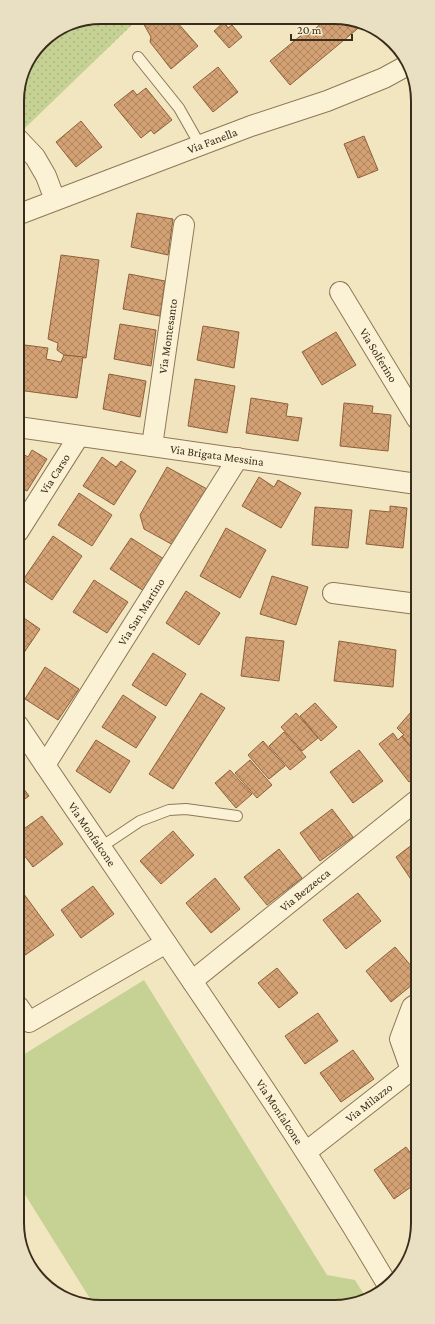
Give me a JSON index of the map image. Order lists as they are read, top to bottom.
{
  "streets": {
    "street": [
      "Via Fanella",
      "Via Montesanto",
      "Via Solferino",
      "Via Brigata Messina",
      "Via Carso",
      "Via San Martino",
      "Via Monfalcone",
      "Via Bezzecca",
      "Via Milazzo"
    ]
  },
  "crossings": [
    ["Via Montesanto", "Via Brigata Messina"],
    ["Via Brigata Messina", "Via Carso"],
    ["Via Brigata Messina", "Via San Martino"],
    ["Via San Martino", "Via Monfalcone"],
    ["Via Monfalcone", "Via Bezzecca"],
    ["Via Monfalcone", "Via Milazzo"]
  ],
  "scale_bar": "20 m"
}
